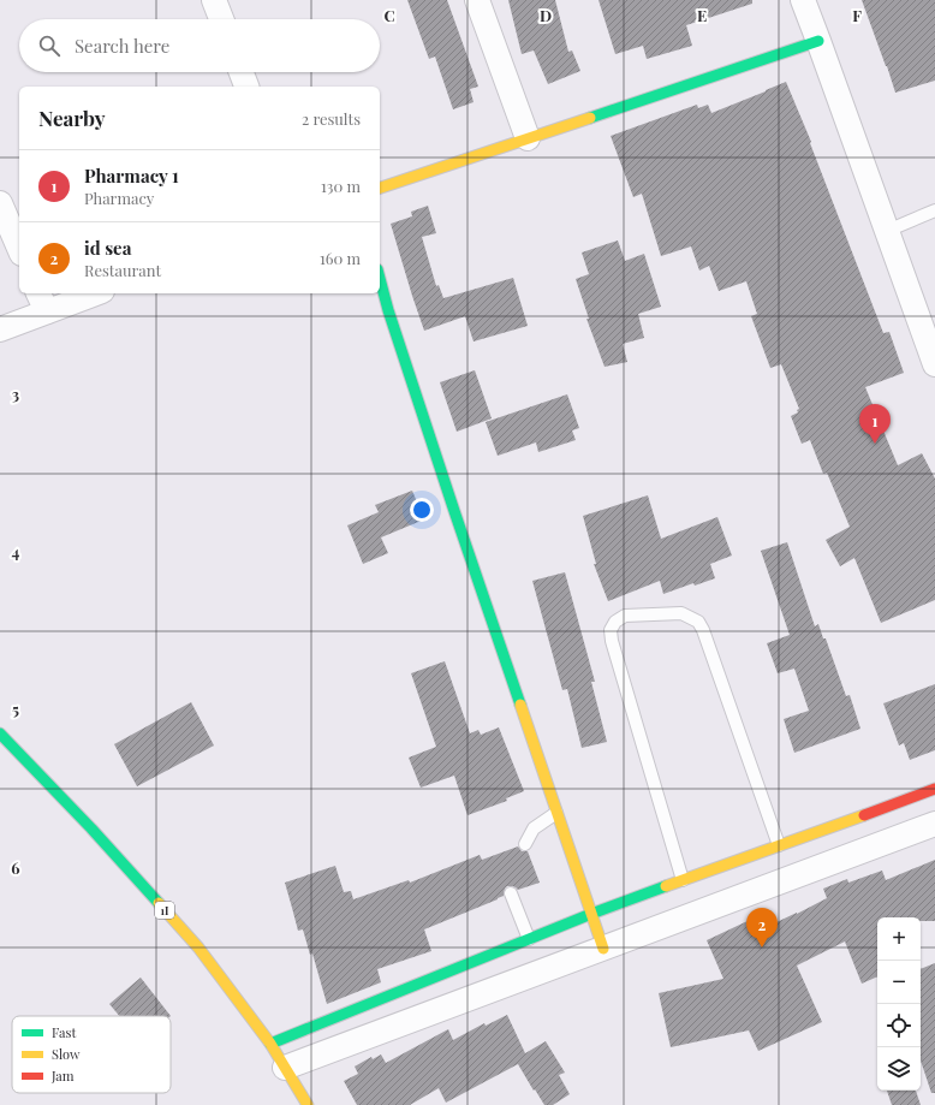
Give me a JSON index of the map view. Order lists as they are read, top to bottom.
{
  "streets": {
    "main road": ["1I"]
  },
  "legend": ["Fast", "Slow", "Jam"],
  "page": {
    "search": "Search here",
    "heading": ["Nearby", "2 results"],
    "list": [
      {
        "mark": "1",
        "name": "Pharmacy 1",
        "note": "Pharmacy",
        "value": "130 m"
      },
      {
        "mark": "2",
        "name": "id sea",
        "note": "Restaurant",
        "value": "160 m"
      }
    ],
    "pins": ["1", "2"],
    "map_buttons": ["+", "−"]
  },
  "grid": {
    "columns": [
      "C",
      "D",
      "E",
      "F"
    ],
    "rows": [
      "3",
      "4",
      "5",
      "6"
    ]
  }
}
